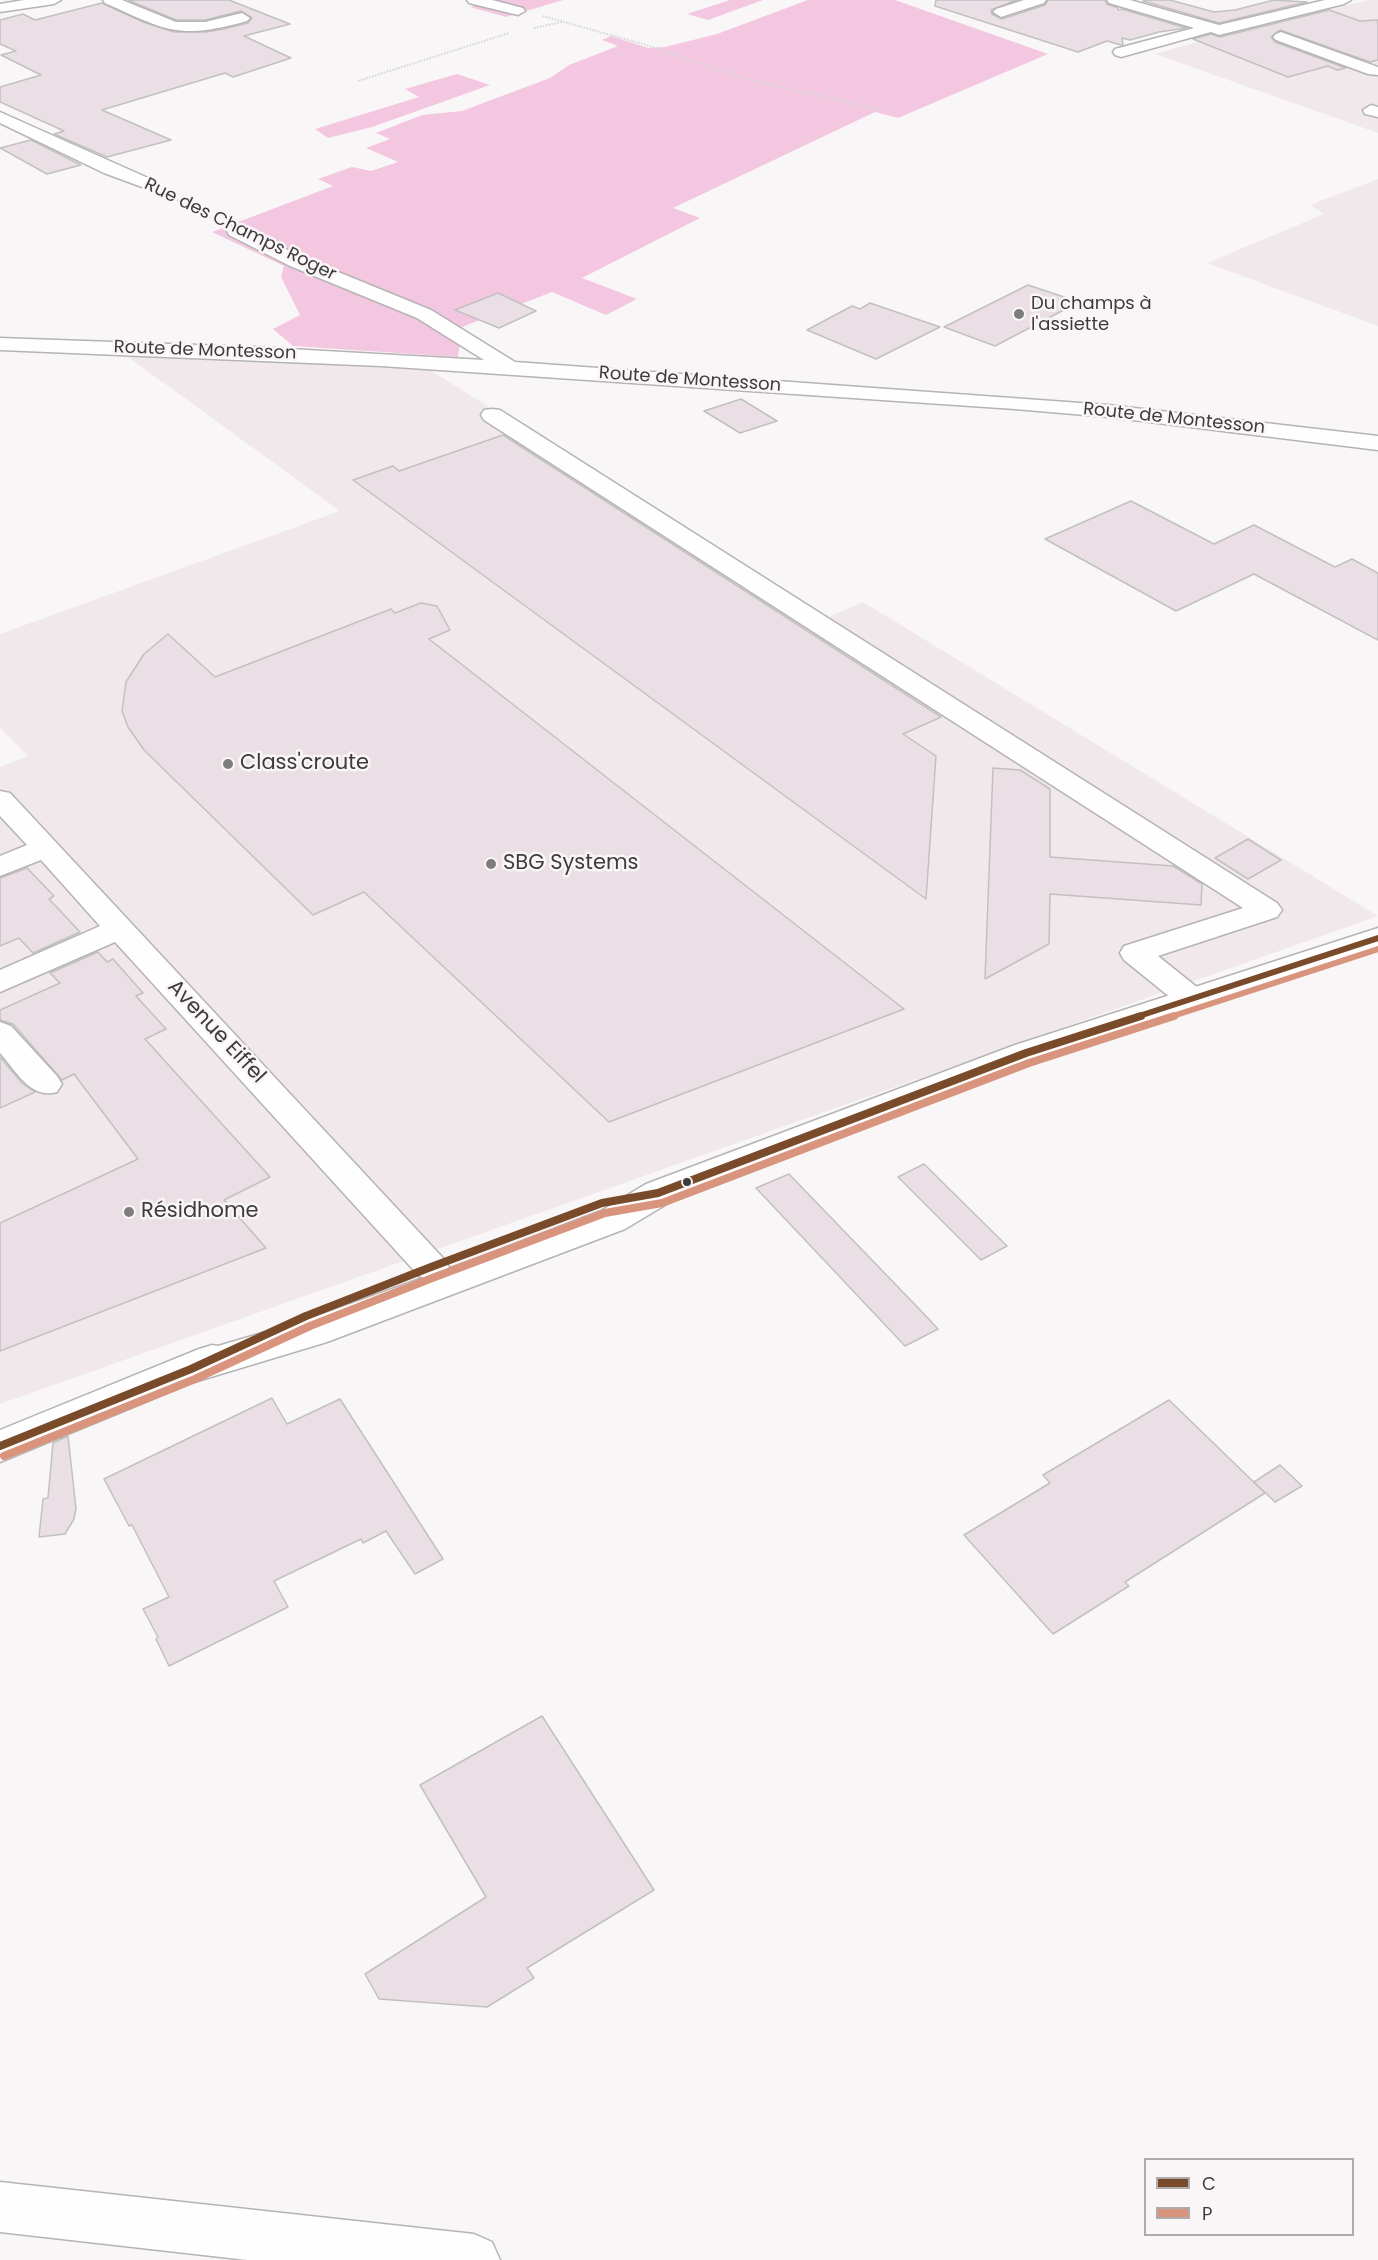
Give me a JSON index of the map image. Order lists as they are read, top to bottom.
{
  "streets": {
    "main road": ["Rue des Champs Roger", "Route de Montesson", "Avenue Eiffel"]
  },
  "crossings": [
    ["Rue des Champs Roger", "Route de Montesson"]
  ],
  "places": [
    "Du champs à l'assiette",
    "Class'croute",
    "SBG Systems",
    "Résidhome"
  ],
  "lines": ["transit line C", "transit line P"],
  "legend": ["C", "P"]
}
